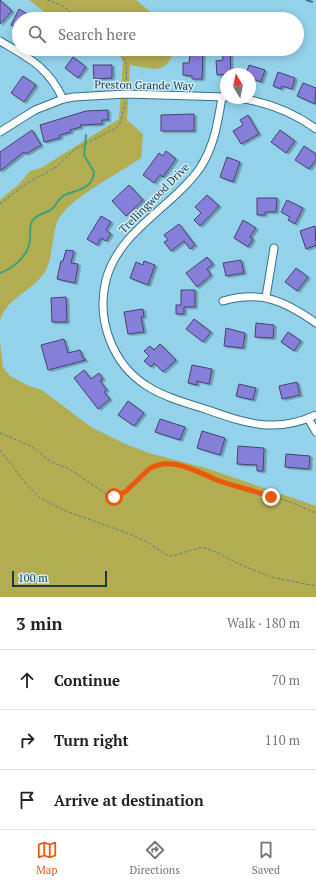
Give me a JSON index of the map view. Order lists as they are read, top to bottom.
{
  "streets": {
    "street": ["Preston Grande Way", "Trellingwood Drive"]
  },
  "scale_bar": "100 m",
  "north": "top",
  "page": {
    "search": "Search here",
    "scale": "100 m",
    "heading": ["3 min", "Walk · 180 m"],
    "list": [
      ["Continue", "70 m"],
      ["Turn right", "110 m"],
      "Arrive at destination"
    ],
    "nav": ["Map", "Directions", "Saved"]
  }
}
